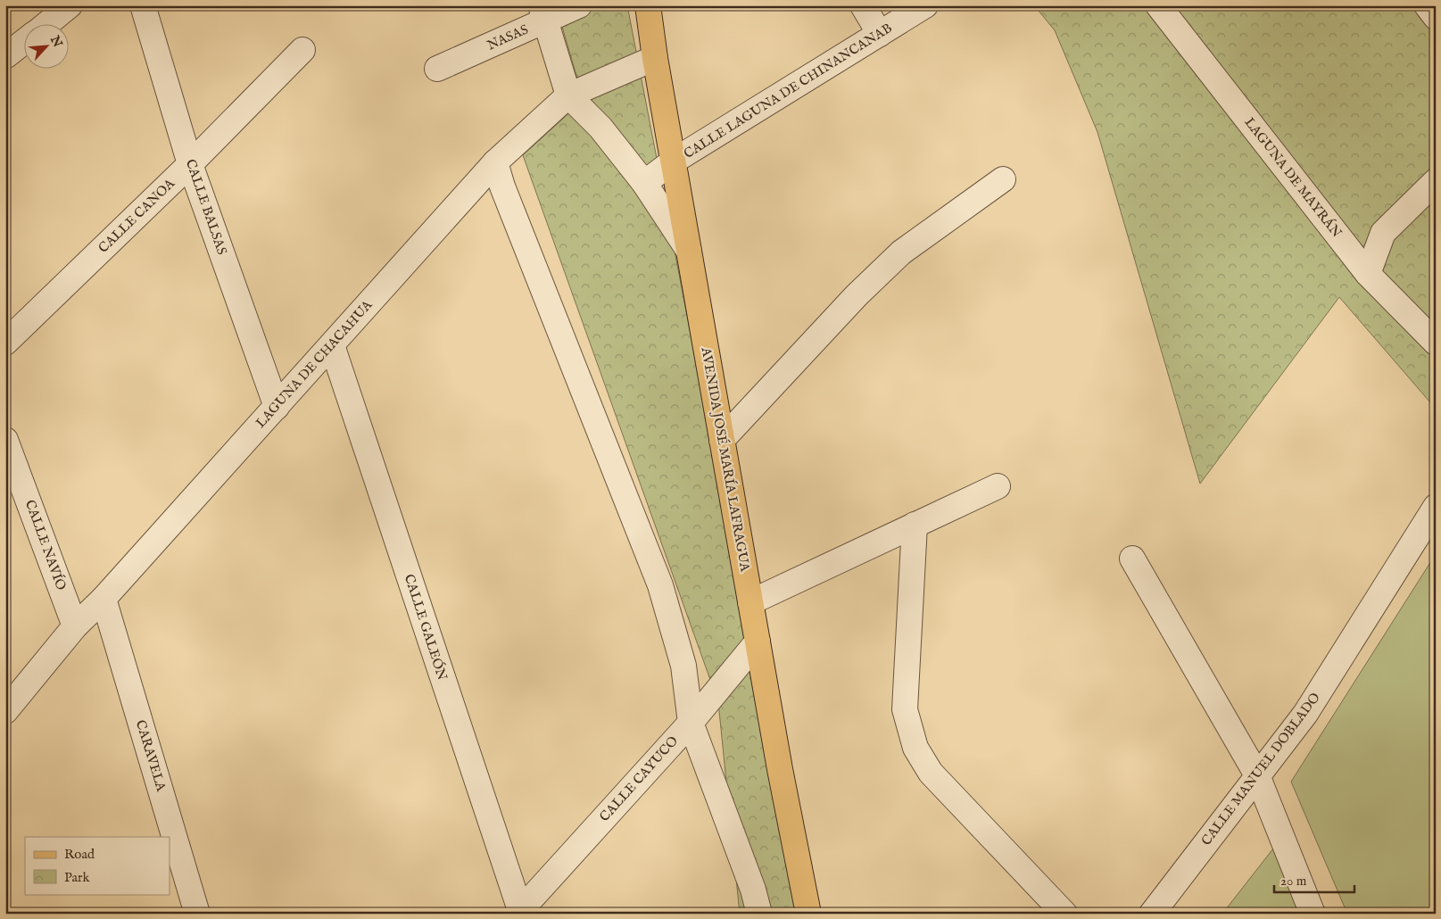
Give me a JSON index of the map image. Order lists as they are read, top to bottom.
{
  "streets": {
    "main road": ["AVENIDA JOSÉ MARÍA LAFRAGUA"],
    "street": [
      "NASAS",
      "CALLE LAGUNA DE CHINANCANAB",
      "LAGUNA DE MAYRÁN",
      "CALLE BALSAS",
      "CALLE CANOA",
      "LAGUNA DE CHACAHUA",
      "CALLE NAVÍO",
      "CALLE GALEÓN",
      "CARAVELA",
      "CALLE MANUEL DOBLADO",
      "CALLE CAYUCO"
    ]
  },
  "crossings": [
    ["CALLE LAGUNA DE CHINANCANAB", "AVENIDA JOSÉ MARÍA LAFRAGUA"],
    ["CALLE BALSAS", "CALLE CANOA"],
    ["CALLE BALSAS", "LAGUNA DE CHACAHUA"],
    ["LAGUNA DE CHACAHUA", "AVENIDA JOSÉ MARÍA LAFRAGUA"],
    ["LAGUNA DE CHACAHUA", "CALLE NAVÍO"],
    ["LAGUNA DE CHACAHUA", "CALLE GALEÓN"],
    ["LAGUNA DE CHACAHUA", "CARAVELA"],
    ["AVENIDA JOSÉ MARÍA LAFRAGUA", "CALLE CAYUCO"],
    ["CALLE GALEÓN", "CALLE CAYUCO"]
  ],
  "legend": ["Road", "Park"],
  "scale_bar": "20 m",
  "north": "top right"
}
